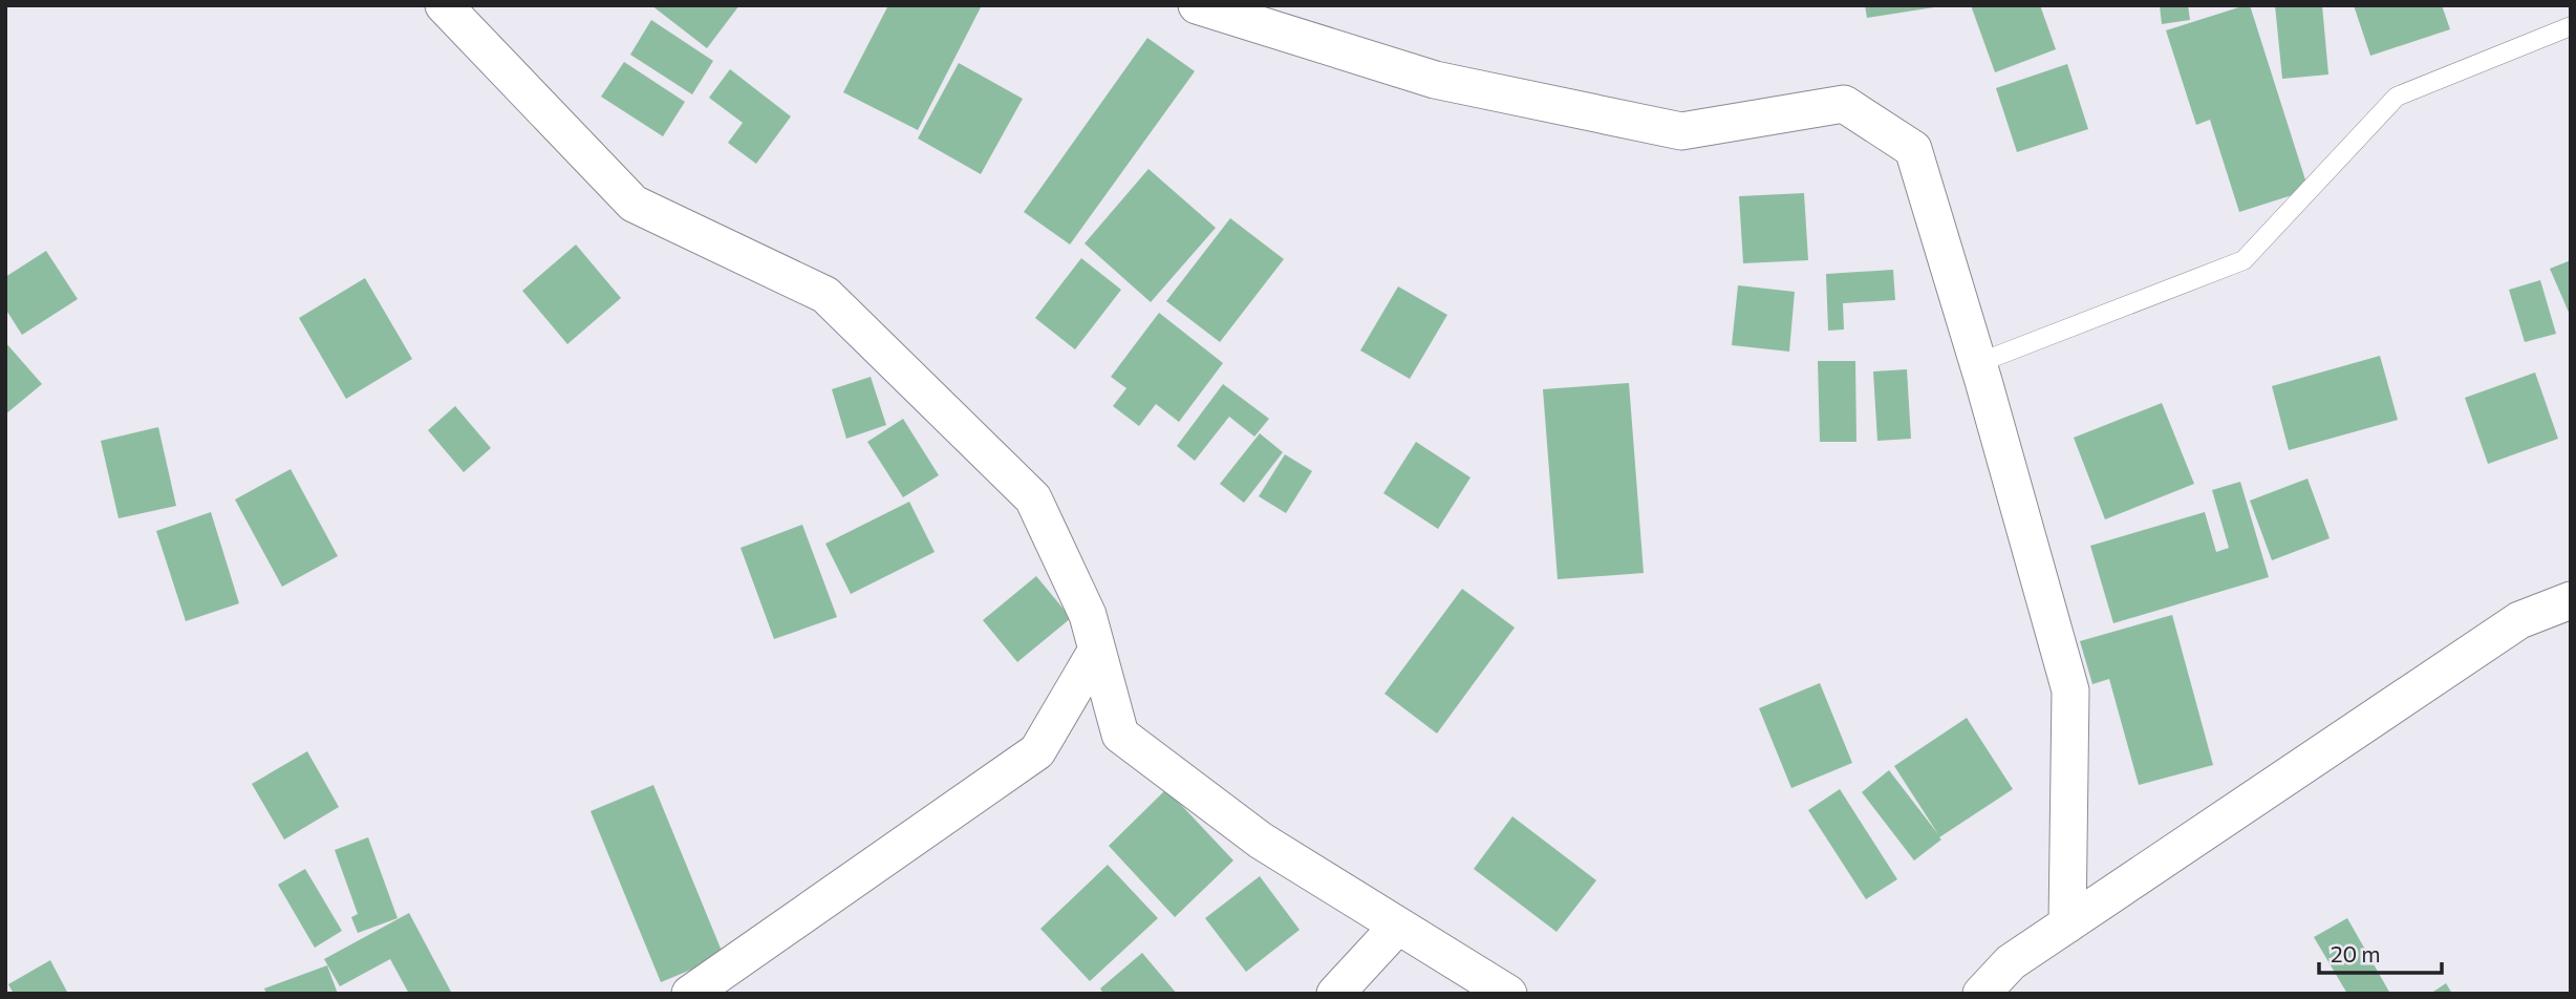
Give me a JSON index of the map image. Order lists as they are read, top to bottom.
{
  "scale_bar": "20 m"
}
